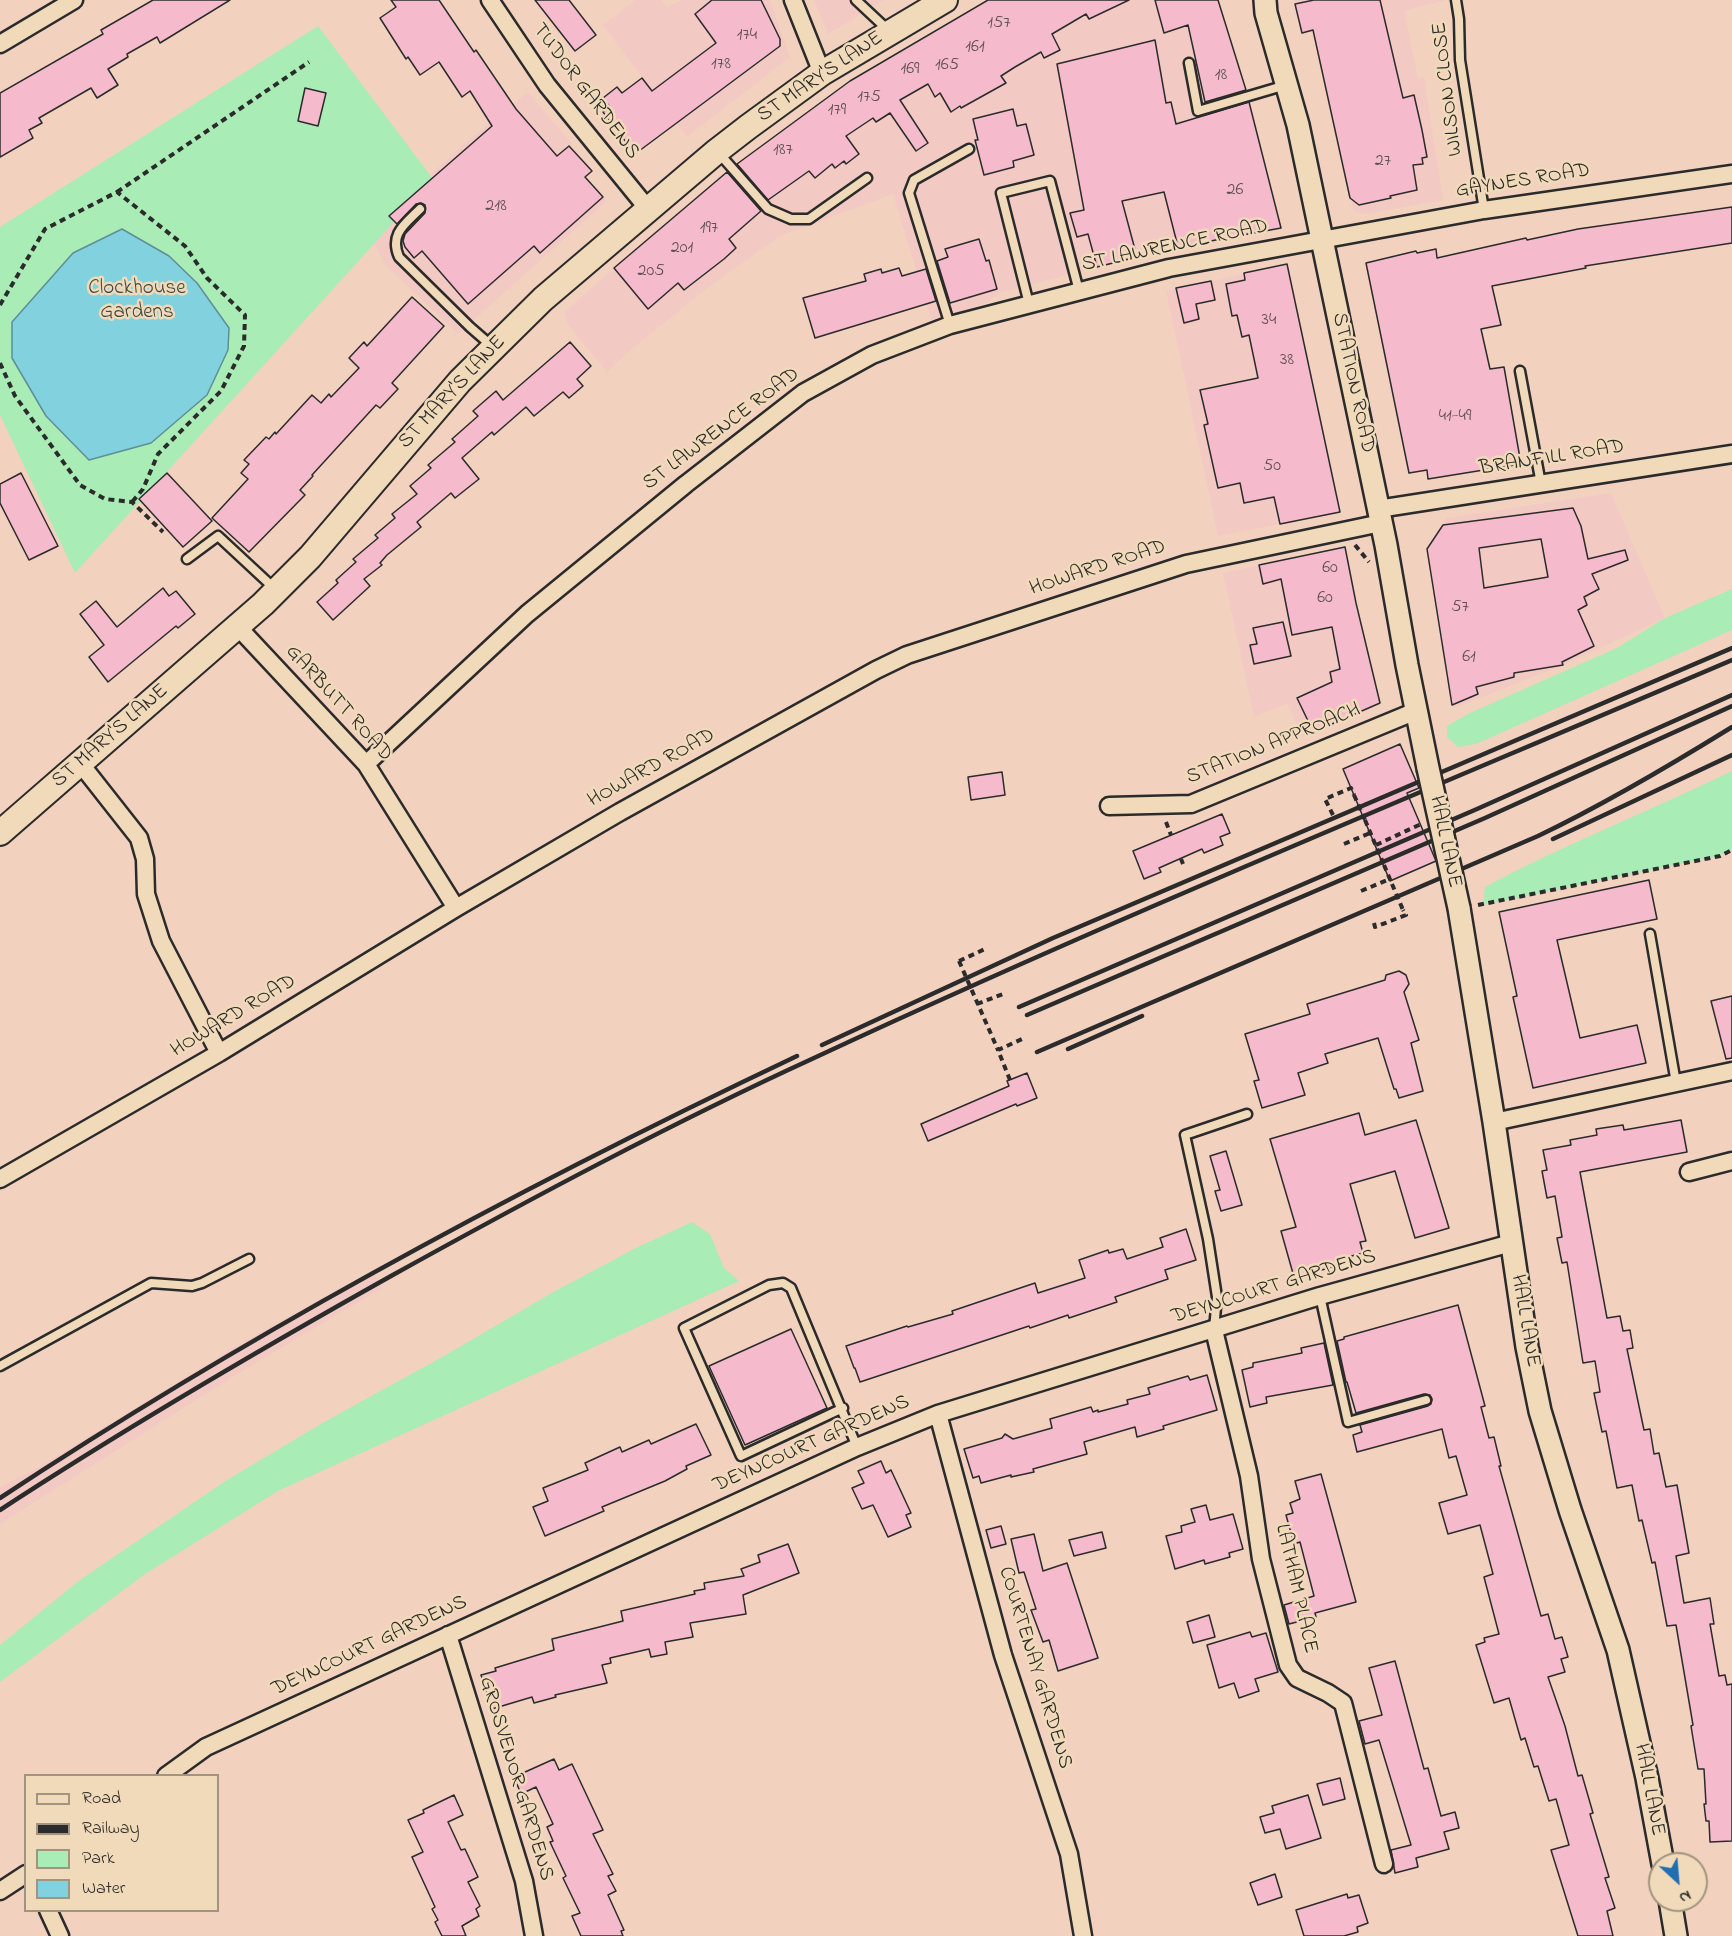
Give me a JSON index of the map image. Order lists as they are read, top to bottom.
{
  "streets": {
    "main road": ["ST MARY'S LANE"],
    "street": [
      "TUDOR GARDENS",
      "GAYNES ROAD",
      "ST LAWRENCE ROAD",
      "STATION ROAD",
      "BRANFILL ROAD",
      "HOWARD ROAD",
      "GARBUTT ROAD",
      "STATION APPROACH",
      "HALL LANE",
      "DEYNCOURT GARDENS",
      "LATHAM PLACE",
      "COURTENAY GARDENS",
      "GROSVENOR GARDENS"
    ],
    "lane": ["WILSON CLOSE"]
  },
  "crossings": [
    ["ST MARY'S LANE", "TUDOR GARDENS"],
    ["ST MARY'S LANE", "GARBUTT ROAD"],
    ["WILSON CLOSE", "GAYNES ROAD"],
    ["GAYNES ROAD", "ST LAWRENCE ROAD"],
    ["GAYNES ROAD", "STATION ROAD"],
    ["ST LAWRENCE ROAD", "STATION ROAD"],
    ["ST LAWRENCE ROAD", "GARBUTT ROAD"],
    ["STATION ROAD", "BRANFILL ROAD"],
    ["STATION ROAD", "HOWARD ROAD"],
    ["STATION ROAD", "STATION APPROACH"],
    ["STATION ROAD", "HALL LANE"],
    ["BRANFILL ROAD", "HOWARD ROAD"],
    ["HOWARD ROAD", "GARBUTT ROAD"],
    ["HALL LANE", "DEYNCOURT GARDENS"],
    ["DEYNCOURT GARDENS", "LATHAM PLACE"],
    ["DEYNCOURT GARDENS", "COURTENAY GARDENS"],
    ["DEYNCOURT GARDENS", "GROSVENOR GARDENS"]
  ],
  "parks": ["Clockhouse Gardens"],
  "house_numbers": [
    "157",
    "174",
    "161",
    "178",
    "165",
    "169",
    "18",
    "175",
    "179",
    "187",
    "27",
    "26",
    "218",
    "197",
    "201",
    "205",
    "34",
    "38",
    "41-49",
    "50",
    "60",
    "60",
    "57",
    "61"
  ],
  "legend": [
    "Road",
    "Railway",
    "Park",
    "Water"
  ],
  "north": "bottom right"
}
